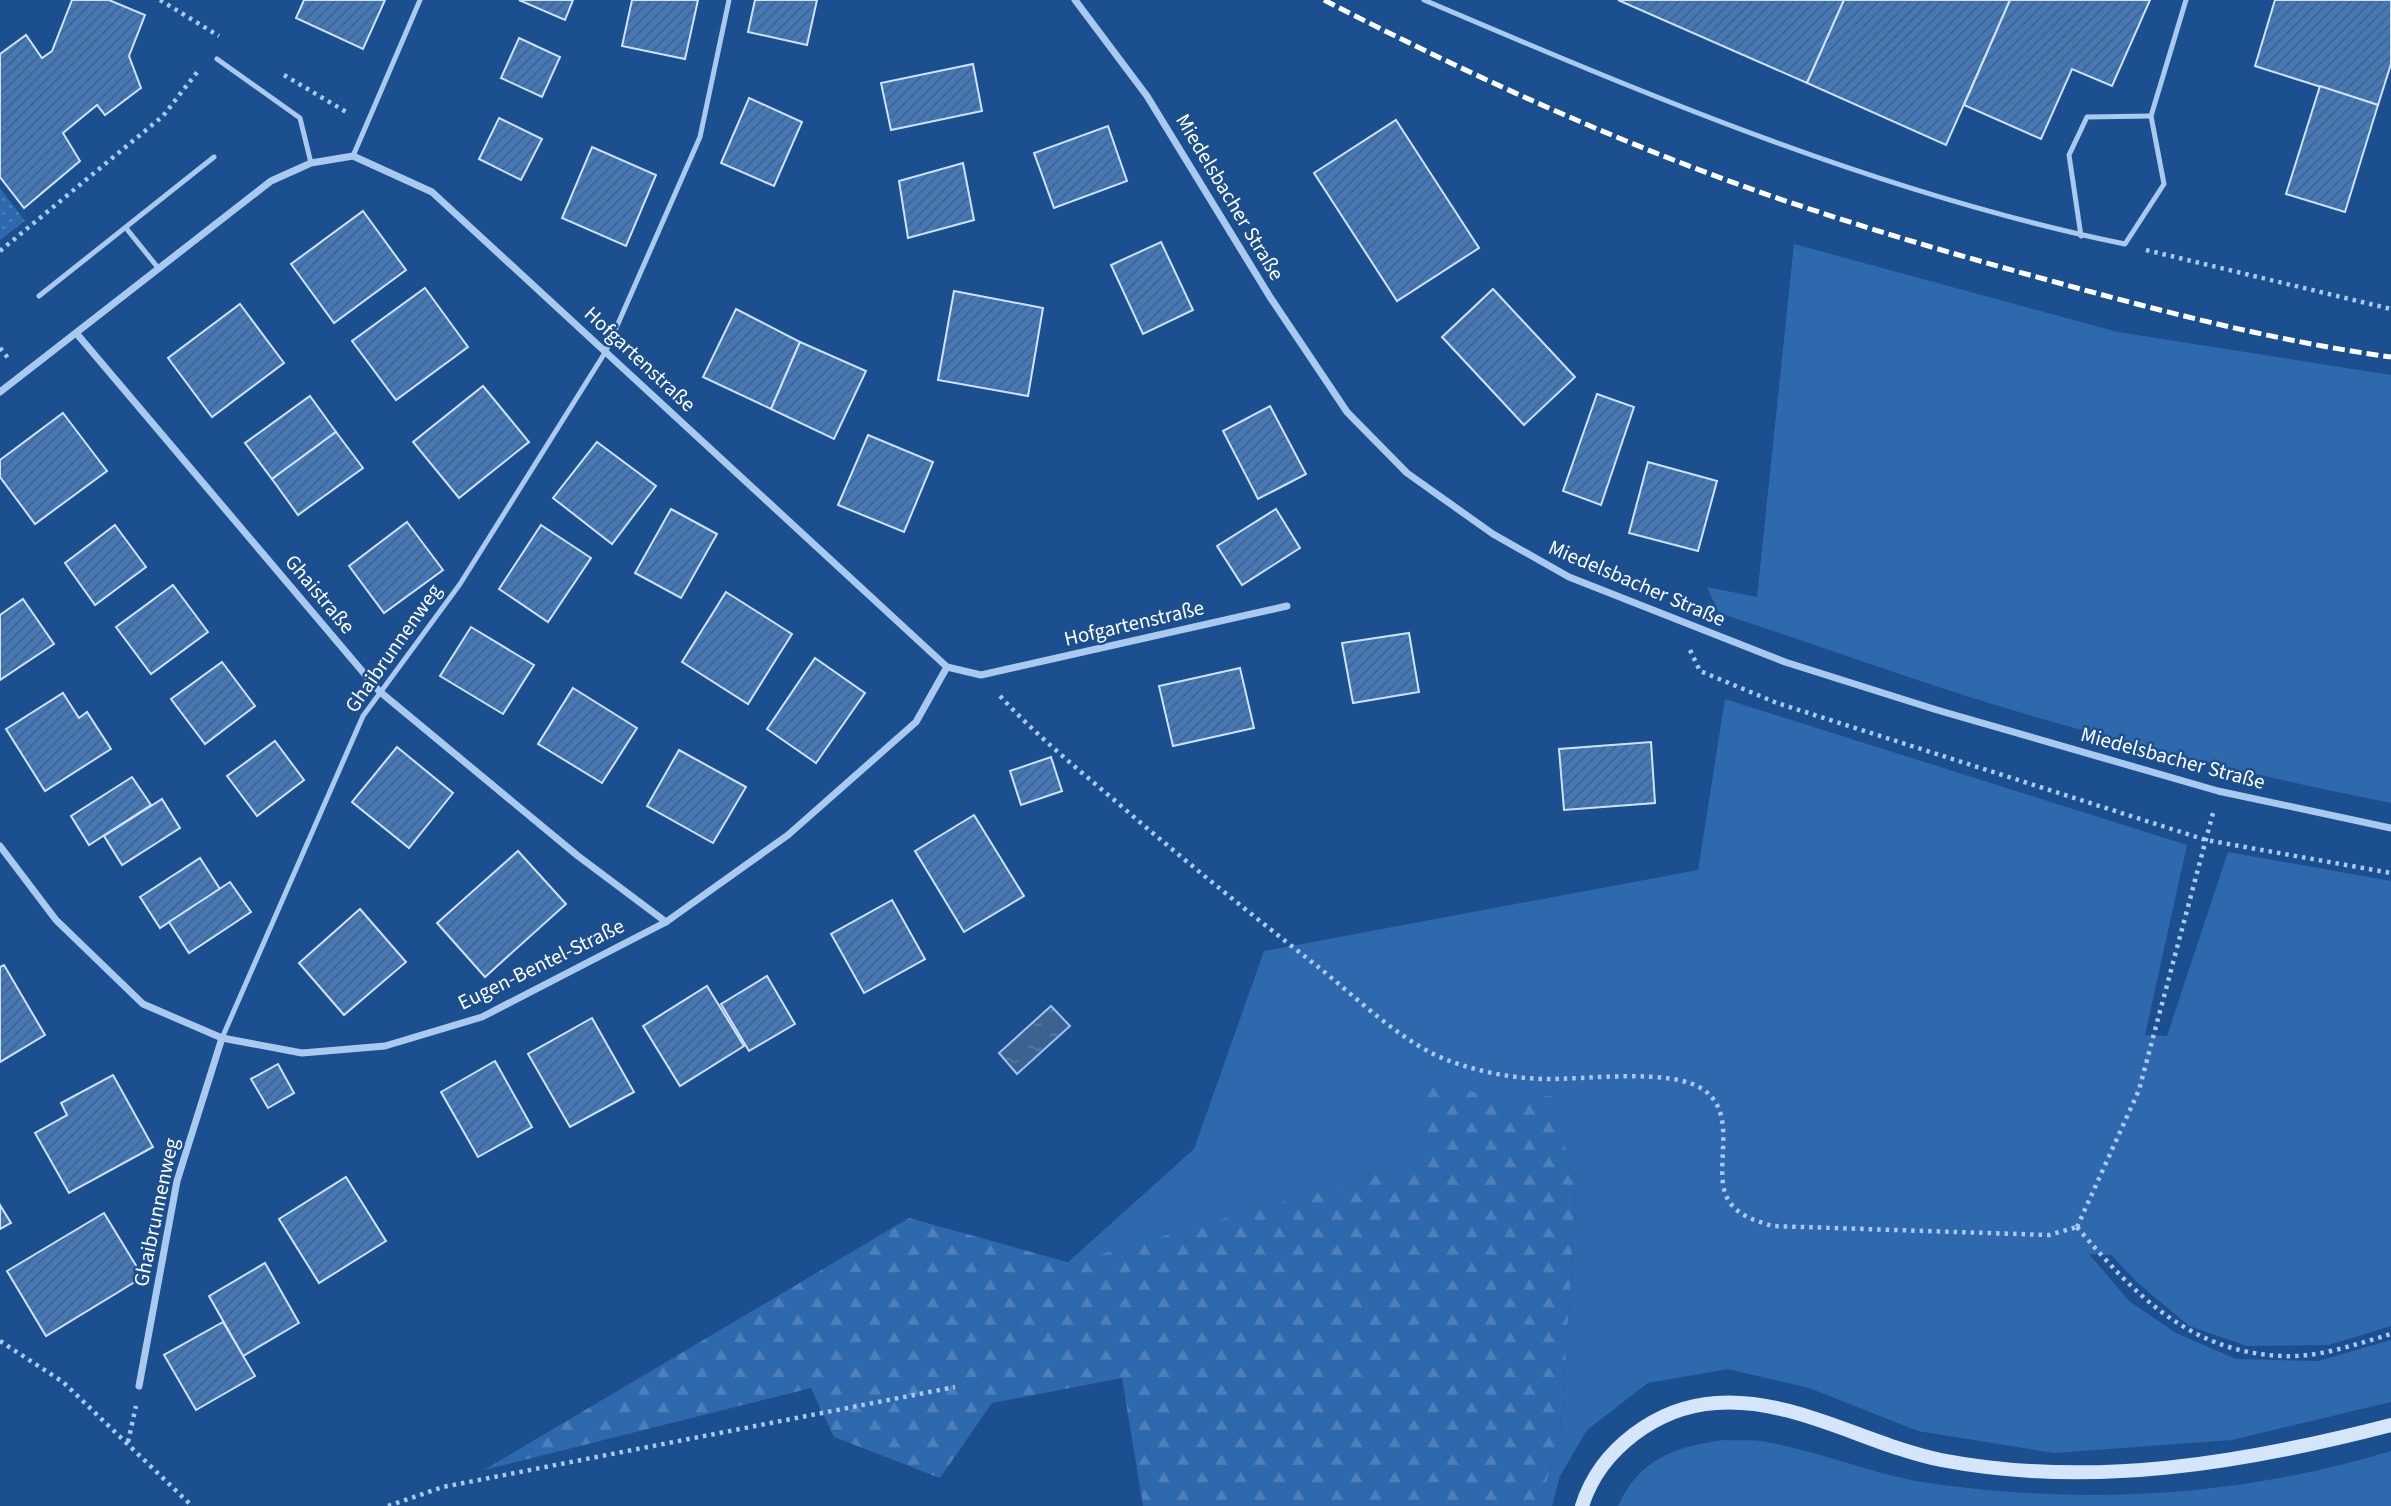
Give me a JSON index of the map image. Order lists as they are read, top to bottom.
{
  "streets": {
    "street": [
      "Miedelsbacher Straße",
      "Hofgartenstraße",
      "Ghaistraße",
      "Ghaibrunnenweg",
      "Eugen-Bentel-Straße"
    ]
  },
  "crossings": [
    ["Hofgartenstraße", "Ghaibrunnenweg"],
    ["Hofgartenstraße", "Eugen-Bentel-Straße"],
    ["Ghaistraße", "Ghaibrunnenweg"],
    ["Ghaistraße", "Eugen-Bentel-Straße"],
    ["Ghaibrunnenweg", "Eugen-Bentel-Straße"]
  ]
}
